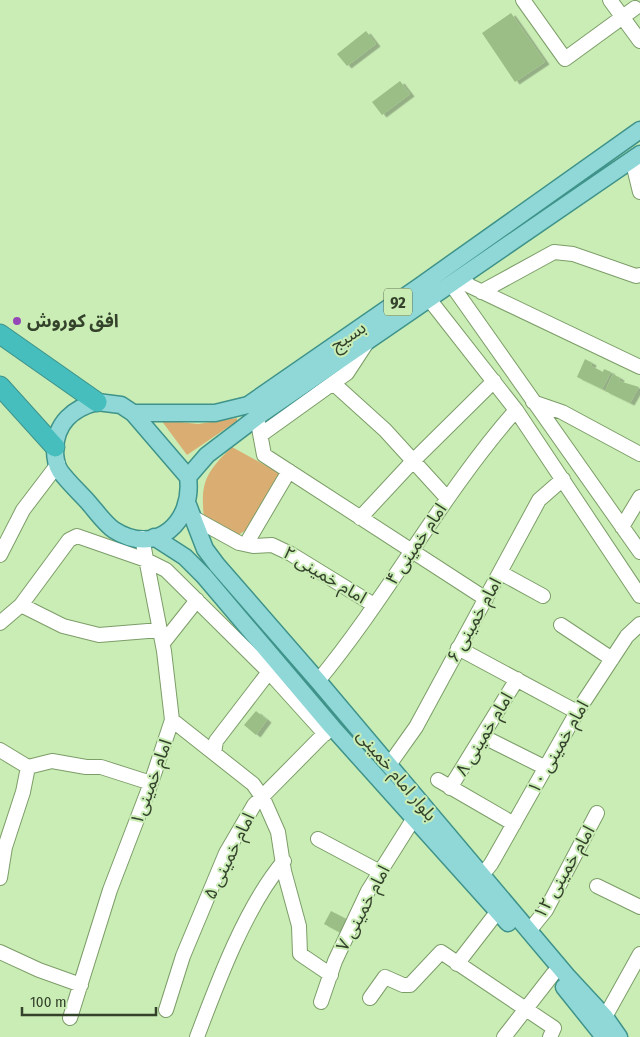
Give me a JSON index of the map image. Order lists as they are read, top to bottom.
{
  "streets": {
    "highway": ["92"],
    "main road": ["بسیج", "بلوار امام خمینی"],
    "street": [
      "امام خمینی ۴",
      "امام خمینی ۲",
      "امام خمینی ۶",
      "امام خمینی ۸",
      "امام خمینی ۱۰",
      "امام خمینی۱",
      "امام خمینی ۵",
      "امام خمینی ۱۲",
      "امام خمینی ۷"
    ]
  },
  "crossings": [
    ["92", "بسیج"],
    ["92", "امام خمینی ۲"],
    ["92", "بلوار امام خمینی"],
    ["92", "امام خمینی۱"],
    ["بسیج", "امام خمینی ۲"],
    ["بسیج", "بلوار امام خمینی"],
    ["بسیج", "امام خمینی۱"],
    ["امام خمینی ۴", "امام خمینی ۲"],
    ["امام خمینی ۴", "بلوار امام خمینی"],
    ["امام خمینی ۲", "بلوار امام خمینی"],
    ["امام خمینی ۲", "امام خمینی۱"],
    ["امام خمینی ۶", "بلوار امام خمینی"],
    ["امام خمینی ۱۰", "بلوار امام خمینی"],
    ["بلوار امام خمینی", "امام خمینی۱"],
    ["بلوار امام خمینی", "امام خمینی ۵"],
    ["بلوار امام خمینی", "امام خمینی ۱۲"],
    ["بلوار امام خمینی", "امام خمینی ۷"]
  ],
  "places": ["افق کوروش"],
  "scale_bar": "100 m"
}
